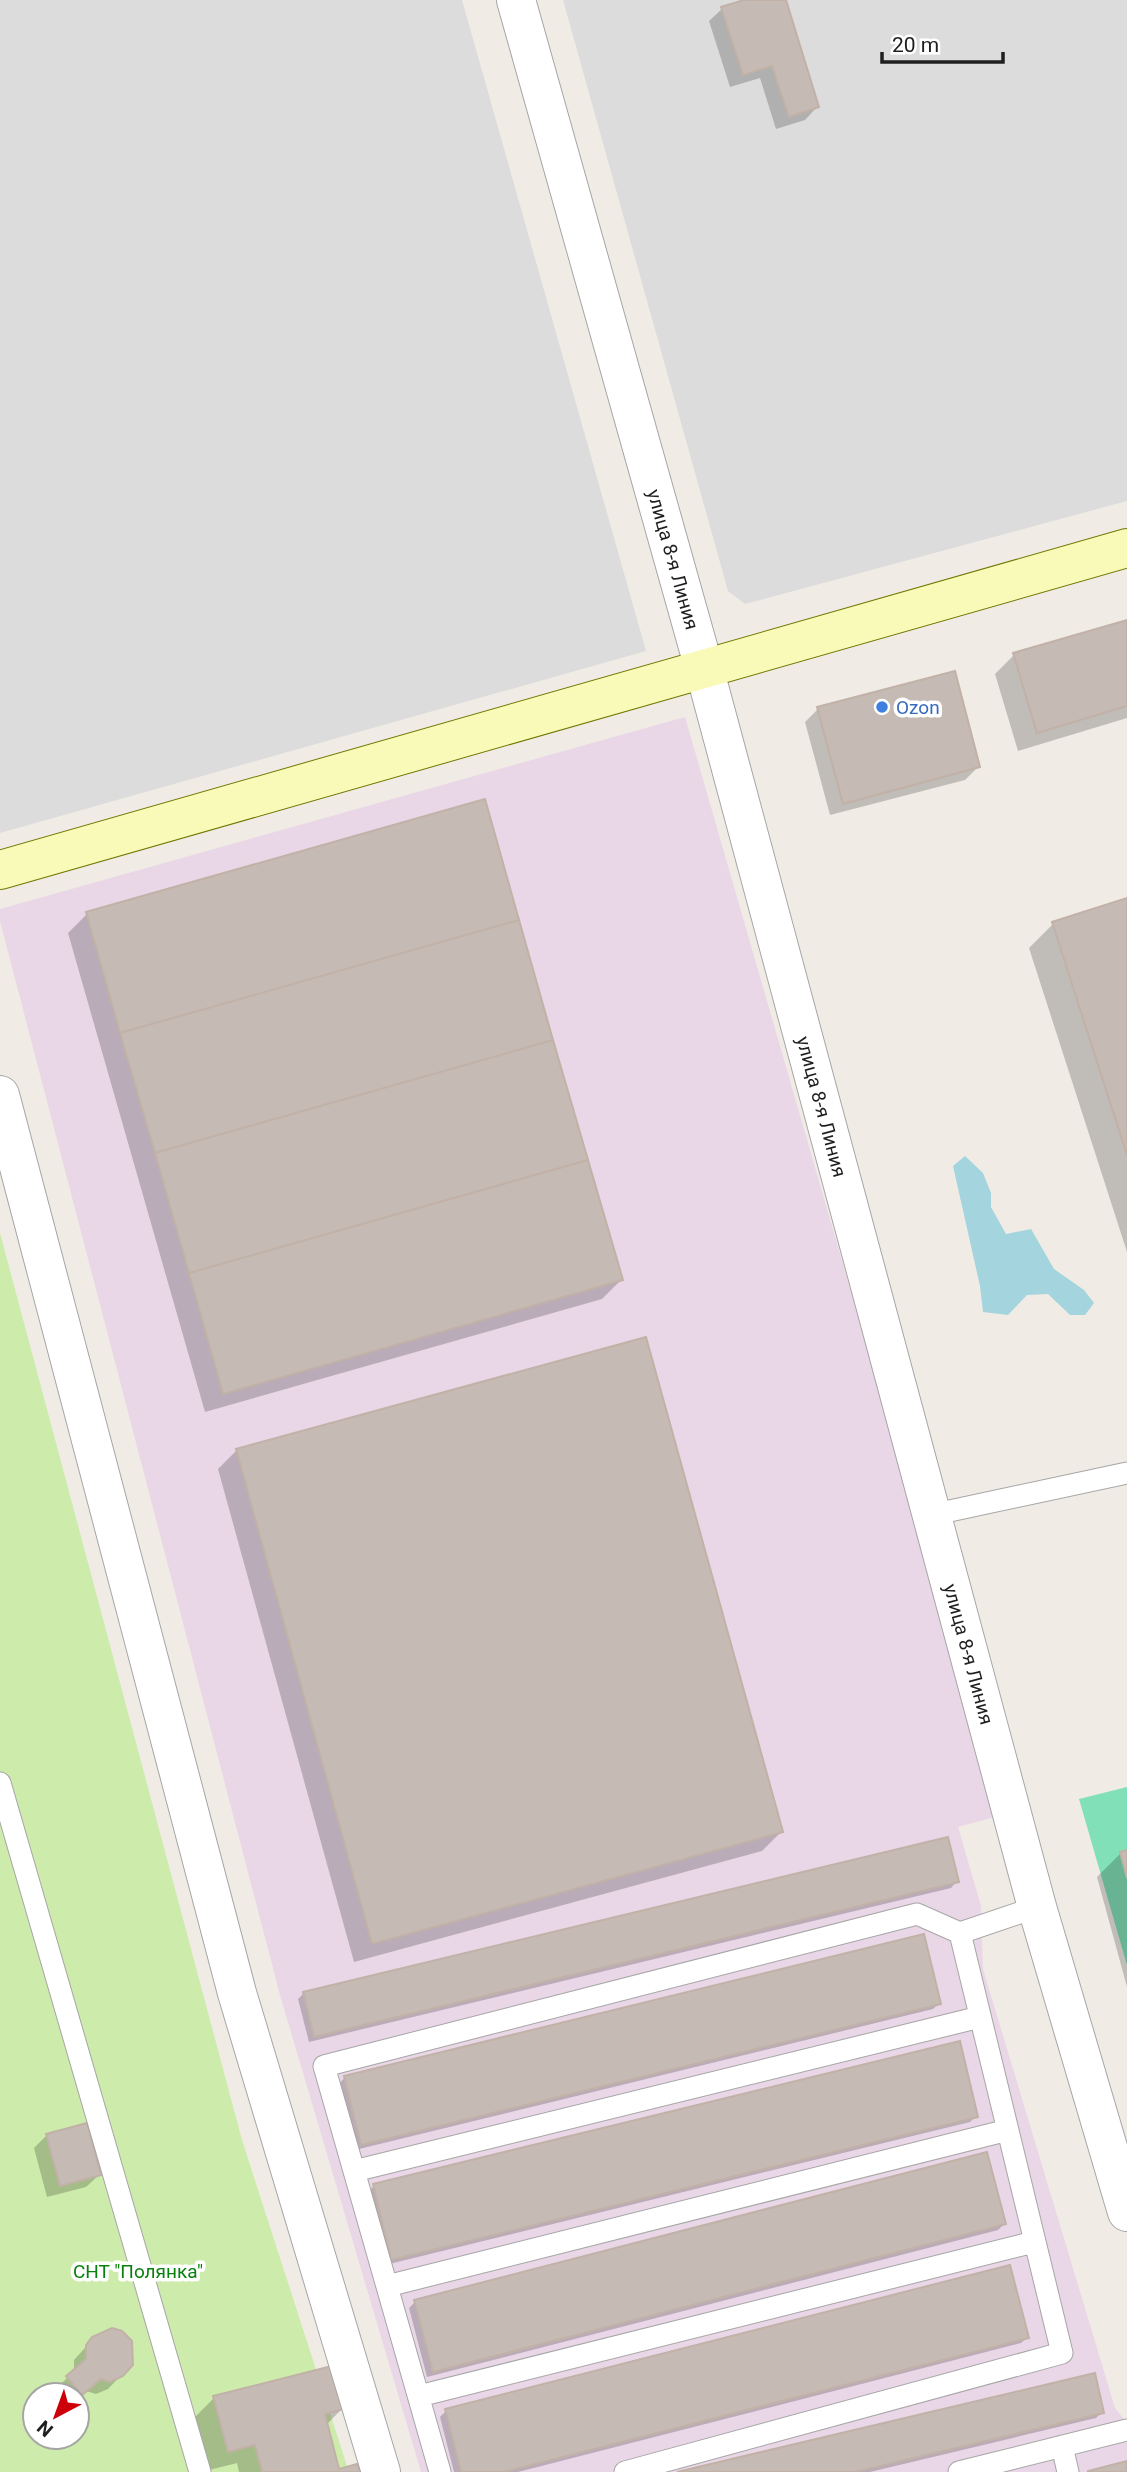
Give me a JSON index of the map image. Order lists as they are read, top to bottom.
{
  "streets": {
    "street": ["улица 8-я Линия"]
  },
  "parks": ["СНТ \"Полянка\""],
  "places": ["Ozon"],
  "scale_bar": "20 m",
  "north": "bottom left"
}
